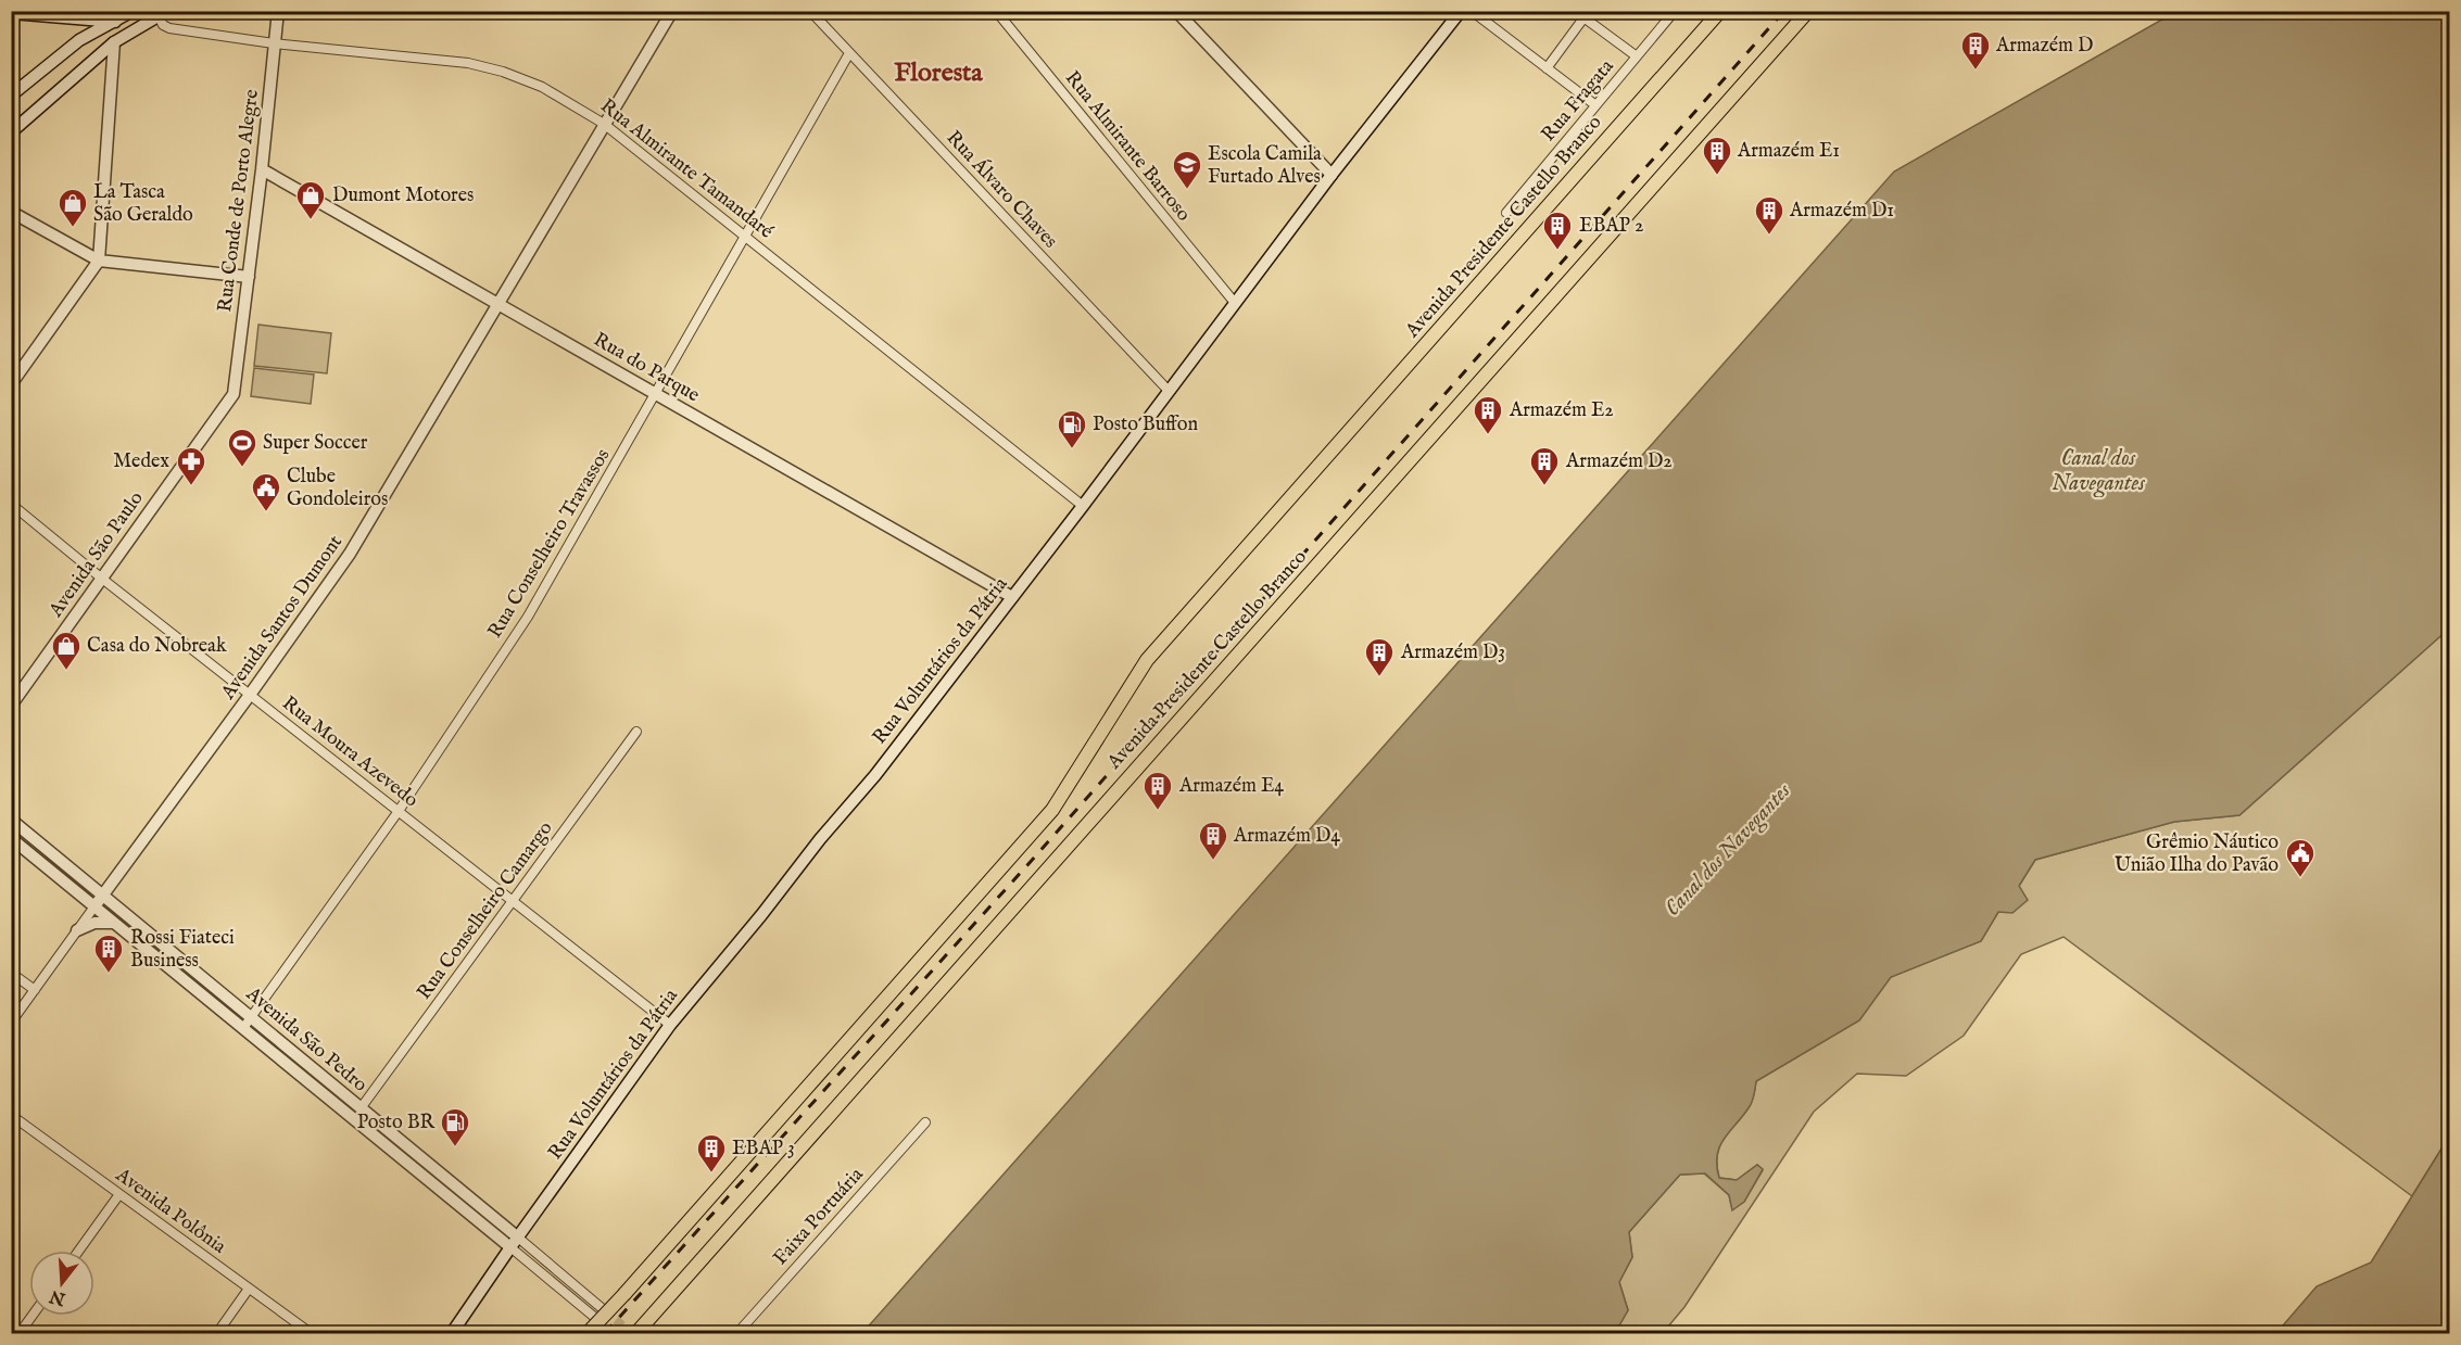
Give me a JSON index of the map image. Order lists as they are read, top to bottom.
{
  "streets": {
    "main road": ["Avenida Presidente Castello Branco"],
    "street": [
      "Rua Fragata",
      "Rua Almirante Barroso",
      "Rua Almirante Tamandaré",
      "Rua Álvaro Chaves",
      "Rua Conde de Porto Alegre",
      "Rua do Parque",
      "Rua Conselheiro Travassos",
      "Avenida São Paulo",
      "Avenida Santos Dumont",
      "Rua Voluntários da Pátria",
      "Rua Moura Azevedo",
      "Rua Conselheiro Camargo",
      "Avenida São Pedro",
      "Avenida Polônia",
      "Faixa Portuária"
    ]
  },
  "crossings": [
    ["Rua Almirante Barroso", "Rua Voluntários da Pátria"],
    ["Rua Almirante Tamandaré", "Rua Conde de Porto Alegre"],
    ["Rua Almirante Tamandaré", "Rua Conselheiro Travassos"],
    ["Rua Almirante Tamandaré", "Avenida Santos Dumont"],
    ["Rua Almirante Tamandaré", "Rua Voluntários da Pátria"],
    ["Rua Álvaro Chaves", "Rua Conselheiro Travassos"],
    ["Rua Álvaro Chaves", "Rua Voluntários da Pátria"],
    ["Rua Conde de Porto Alegre", "Rua do Parque"],
    ["Rua Conde de Porto Alegre", "Avenida São Paulo"],
    ["Rua do Parque", "Rua Conselheiro Travassos"],
    ["Rua do Parque", "Avenida Santos Dumont"],
    ["Rua do Parque", "Rua Voluntários da Pátria"],
    ["Rua Conselheiro Travassos", "Rua Moura Azevedo"],
    ["Rua Conselheiro Travassos", "Avenida São Pedro"],
    ["Avenida São Paulo", "Rua Moura Azevedo"],
    ["Avenida Santos Dumont", "Rua Moura Azevedo"],
    ["Avenida Santos Dumont", "Avenida São Pedro"],
    ["Rua Voluntários da Pátria", "Rua Moura Azevedo"],
    ["Rua Voluntários da Pátria", "Avenida São Pedro"],
    ["Rua Moura Azevedo", "Rua Conselheiro Camargo"],
    ["Rua Conselheiro Camargo", "Avenida São Pedro"]
  ],
  "districts": ["Floresta"],
  "water": ["Canal dos Navegantes"],
  "places": {
    "building": [
      "Armazém D",
      "Armazém E1",
      "Armazém D1",
      "EBAP 2",
      "Armazém E2",
      "Armazém D2",
      "Armazém D3",
      "Armazém E4",
      "Armazém D4",
      "Rossi Fiateci Business",
      "EBAP 3"
    ],
    "school or university": ["Escola Camila Furtado Alves"],
    "shop": ["Dumont Motores", "La Tasca São Geraldo", "Casa do Nobreak"],
    "fuel station": ["Posto Buffon", "Posto BR"],
    "sports": ["Super Soccer"],
    "pharmacy": ["Medex"],
    "public building": ["Clube Gondoleiros", "Grêmio Náutico União Ilha do Pavão"]
  },
  "north": "bottom"
}
